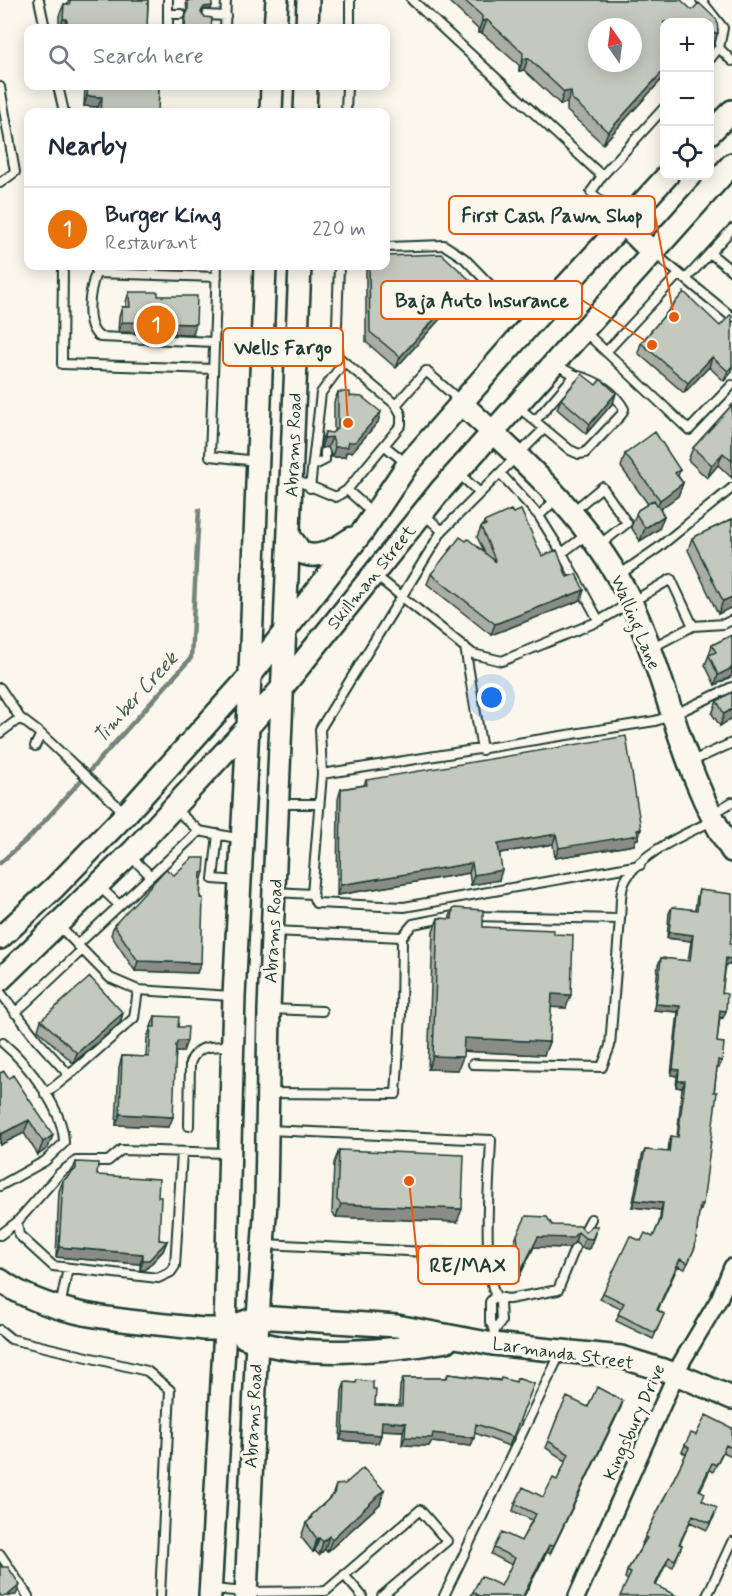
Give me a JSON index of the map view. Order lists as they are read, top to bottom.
{
  "streets": {
    "main road": [
      "Abrams Road",
      "Skillman Street",
      "Walling Lane",
      "Larmanda Street"
    ],
    "street": ["Kingsbury Drive"]
  },
  "crossings": [
    ["Abrams Road", "Skillman Street"],
    ["Abrams Road", "Larmanda Street"],
    ["Skillman Street", "Walling Lane"],
    ["Larmanda Street", "Kingsbury Drive"]
  ],
  "water": ["Timber Creek"],
  "places": [
    "First Cash Pawn Shop",
    "Baja Auto Insurance",
    "Wells Fargo",
    "RE/MAX"
  ],
  "north": "top",
  "page": {
    "map_buttons": ["+", "−"],
    "search": "Search here",
    "heading": "Nearby",
    "list": [
      {
        "mark": "1",
        "name": "Burger King",
        "note": "Restaurant",
        "value": "220 m"
      }
    ],
    "pins": "1"
  }
}
